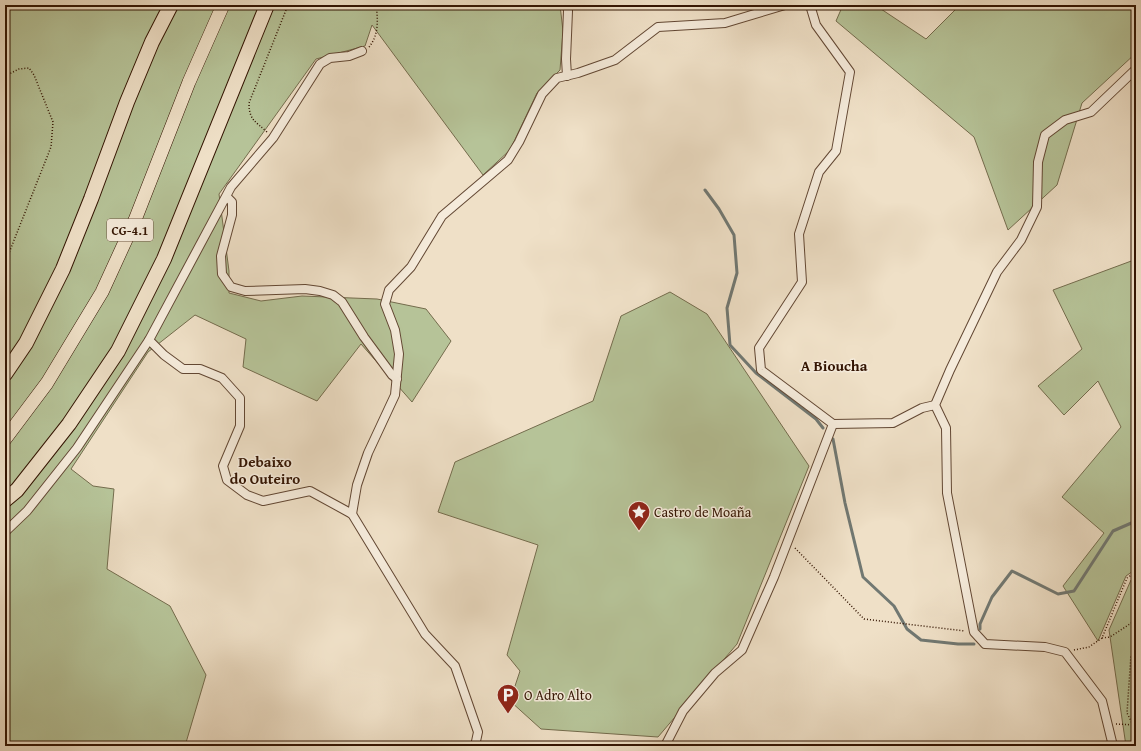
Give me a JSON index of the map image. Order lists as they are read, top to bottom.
{
  "streets": {
    "highway": ["CG-4.1"]
  },
  "districts": ["A Bioucha", "Debaixo do Outeiro"],
  "places": {
    "place": ["Castro de Moaña"],
    "parking": ["O Adro Alto"]
  }
}
